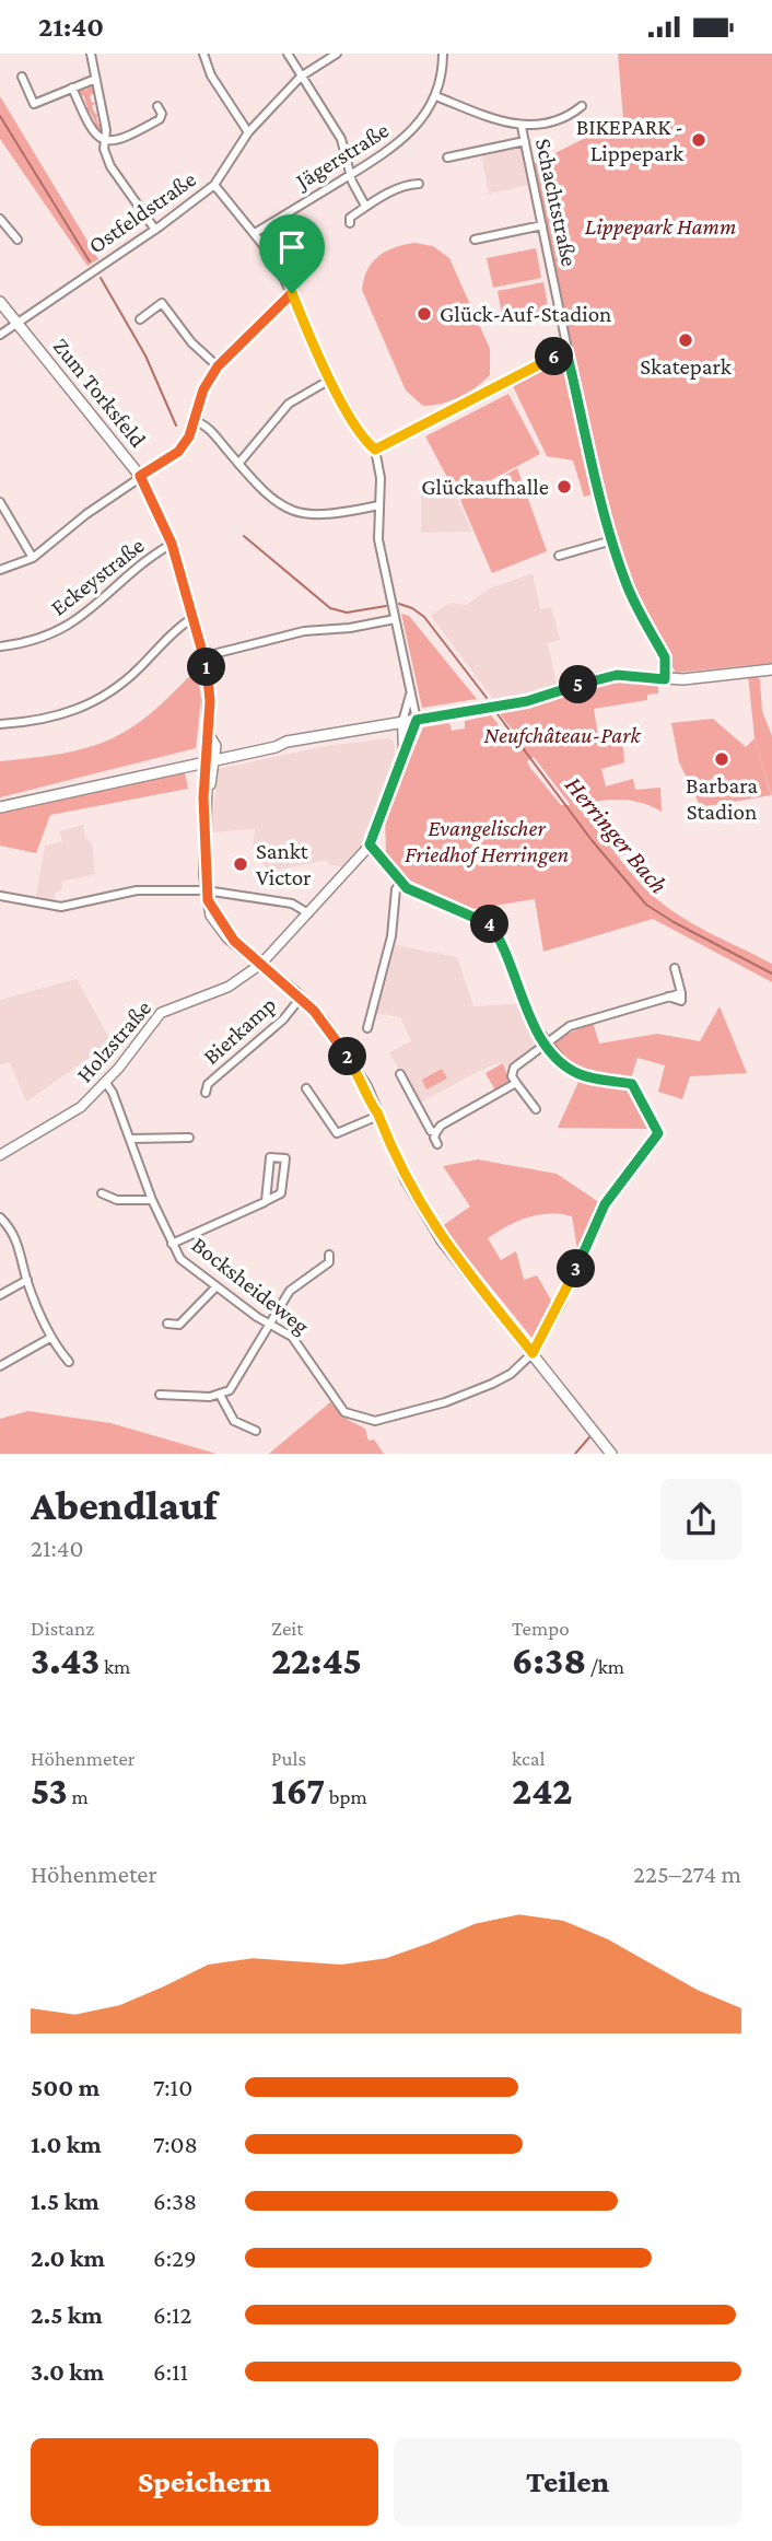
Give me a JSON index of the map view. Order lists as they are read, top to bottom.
{
  "streets": {
    "main road": ["Zum Torksfeld"],
    "street": [
      "Jägerstraße",
      "Schachtstraße",
      "Ostfeldstraße",
      "Eckeystraße",
      "Bierkamp",
      "Holzstraße",
      "Bocksheideweg"
    ]
  },
  "crossings": [
    ["Ostfeldstraße", "Zum Torksfeld"],
    ["Zum Torksfeld", "Eckeystraße"],
    ["Holzstraße", "Bocksheideweg"]
  ],
  "water": ["Herringer Bach"],
  "parks": ["Lippepark Hamm", "Neufchâteau-Park", "Evangelischer Friedhof Herringen"],
  "places": [
    "BIKEPARK - Lippepark",
    "Glück-Auf-Stadion",
    "Skatepark",
    "Glückaufhalle",
    "Barbara Stadion",
    "Sankt Victor"
  ],
  "page": {
    "status": "21:40",
    "pins": [
      "6",
      "1",
      "5",
      "4",
      "2",
      "3"
    ],
    "heading": ["Abendlauf", "21:40"],
    "stats": [
      ["Distanz", "3.43 km"],
      ["Zeit", "22:45"],
      ["Tempo", "6:38 /km"],
      ["Höhenmeter", "53 m"],
      ["Puls", "167 bpm"],
      ["kcal", "242"]
    ],
    "chart": ["Höhenmeter", "225–274 m"],
    "list": [
      {
        "name": "500 m",
        "note": "7:10"
      },
      {
        "name": "1.0 km",
        "note": "7:08"
      },
      {
        "name": "1.5 km",
        "note": "6:38"
      },
      {
        "name": "2.0 km",
        "note": "6:29"
      },
      {
        "name": "2.5 km",
        "note": "6:12"
      },
      {
        "name": "3.0 km",
        "note": "6:11"
      }
    ],
    "buttons": ["Speichern", "Teilen"]
  }
}
